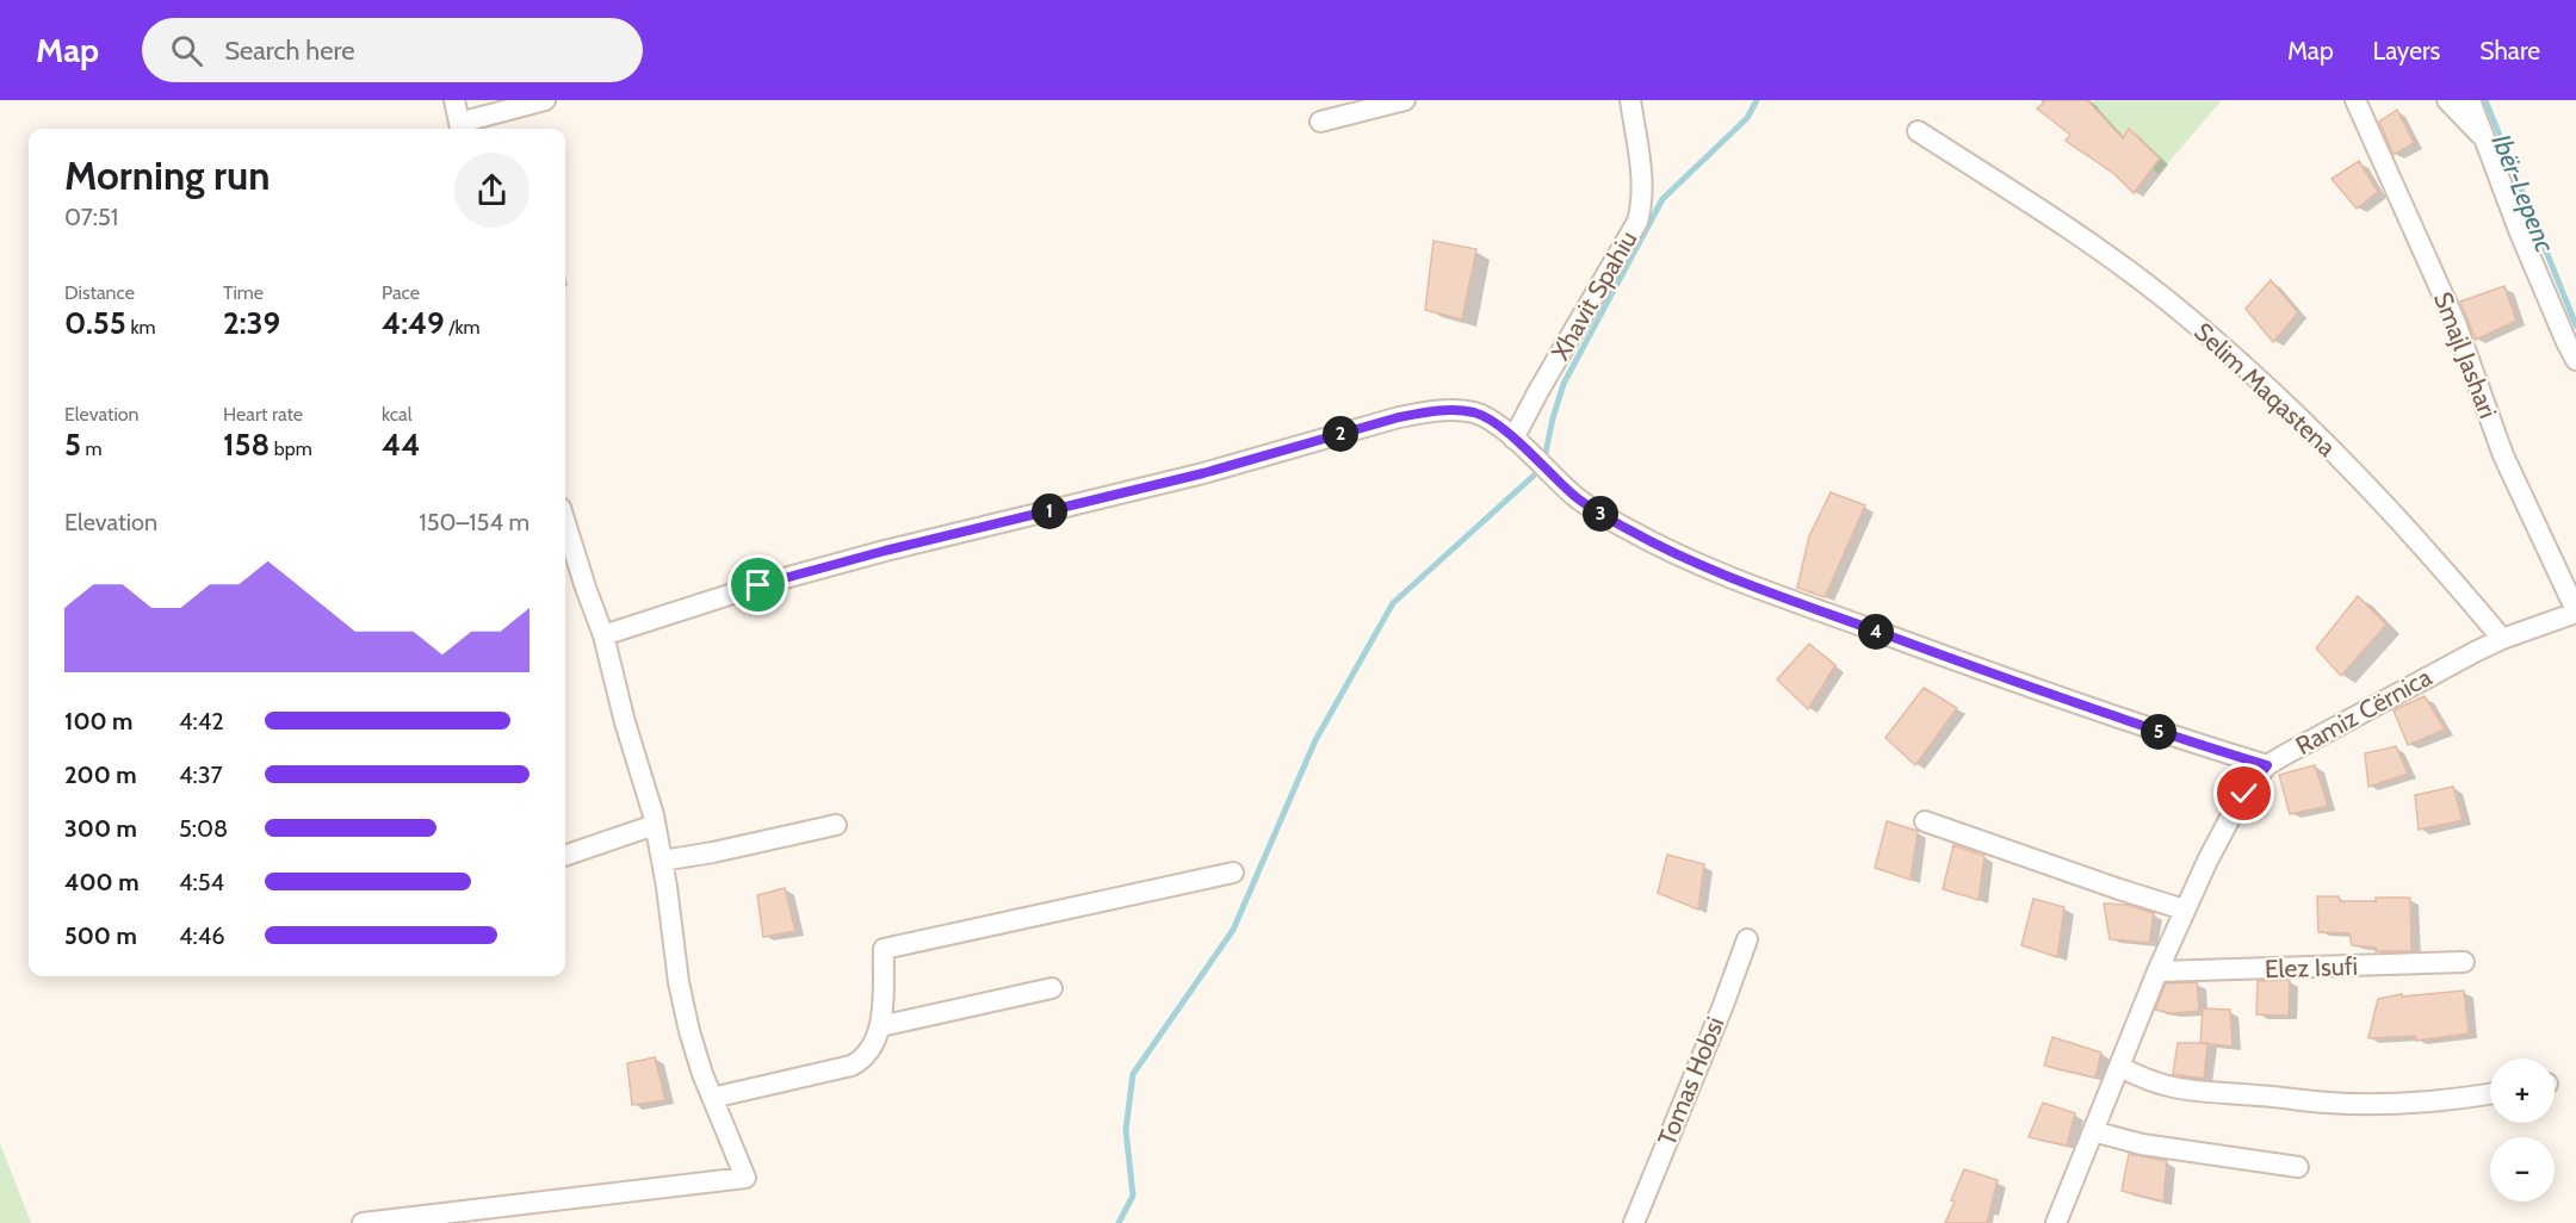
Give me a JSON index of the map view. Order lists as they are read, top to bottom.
{
  "streets": {
    "street": [
      "Xhavit Spahiu",
      "Smajl Jashari",
      "Selim Maqastena",
      "Ramiz Cërnica",
      "Elez Isufi",
      "Tomas Hobsi"
    ]
  },
  "crossings": [
    ["Smajl Jashari", "Ramiz Cërnica"],
    ["Selim Maqastena", "Ramiz Cërnica"],
    ["Ramiz Cërnica", "Elez Isufi"]
  ],
  "water": ["Ibër-Lepenc"],
  "page": {
    "header": "Map",
    "search": "Search here",
    "nav": ["Map", "Layers", "Share"],
    "heading": ["Morning run", "07:51"],
    "stats": [
      ["Distance", "0.55 km"],
      ["Time", "2:39"],
      ["Pace", "4:49 /km"],
      ["Elevation", "5 m"],
      ["Heart rate", "158 bpm"],
      ["kcal", "44"]
    ],
    "pins": [
      "2",
      "1",
      "3",
      "4",
      "5"
    ],
    "chart": ["Elevation", "150–154 m"],
    "list": [
      {
        "name": "100 m",
        "note": "4:42"
      },
      {
        "name": "200 m",
        "note": "4:37"
      },
      {
        "name": "300 m",
        "note": "5:08"
      },
      {
        "name": "400 m",
        "note": "4:54"
      },
      {
        "name": "500 m",
        "note": "4:46"
      }
    ],
    "map_buttons": ["+", "−"]
  }
}
